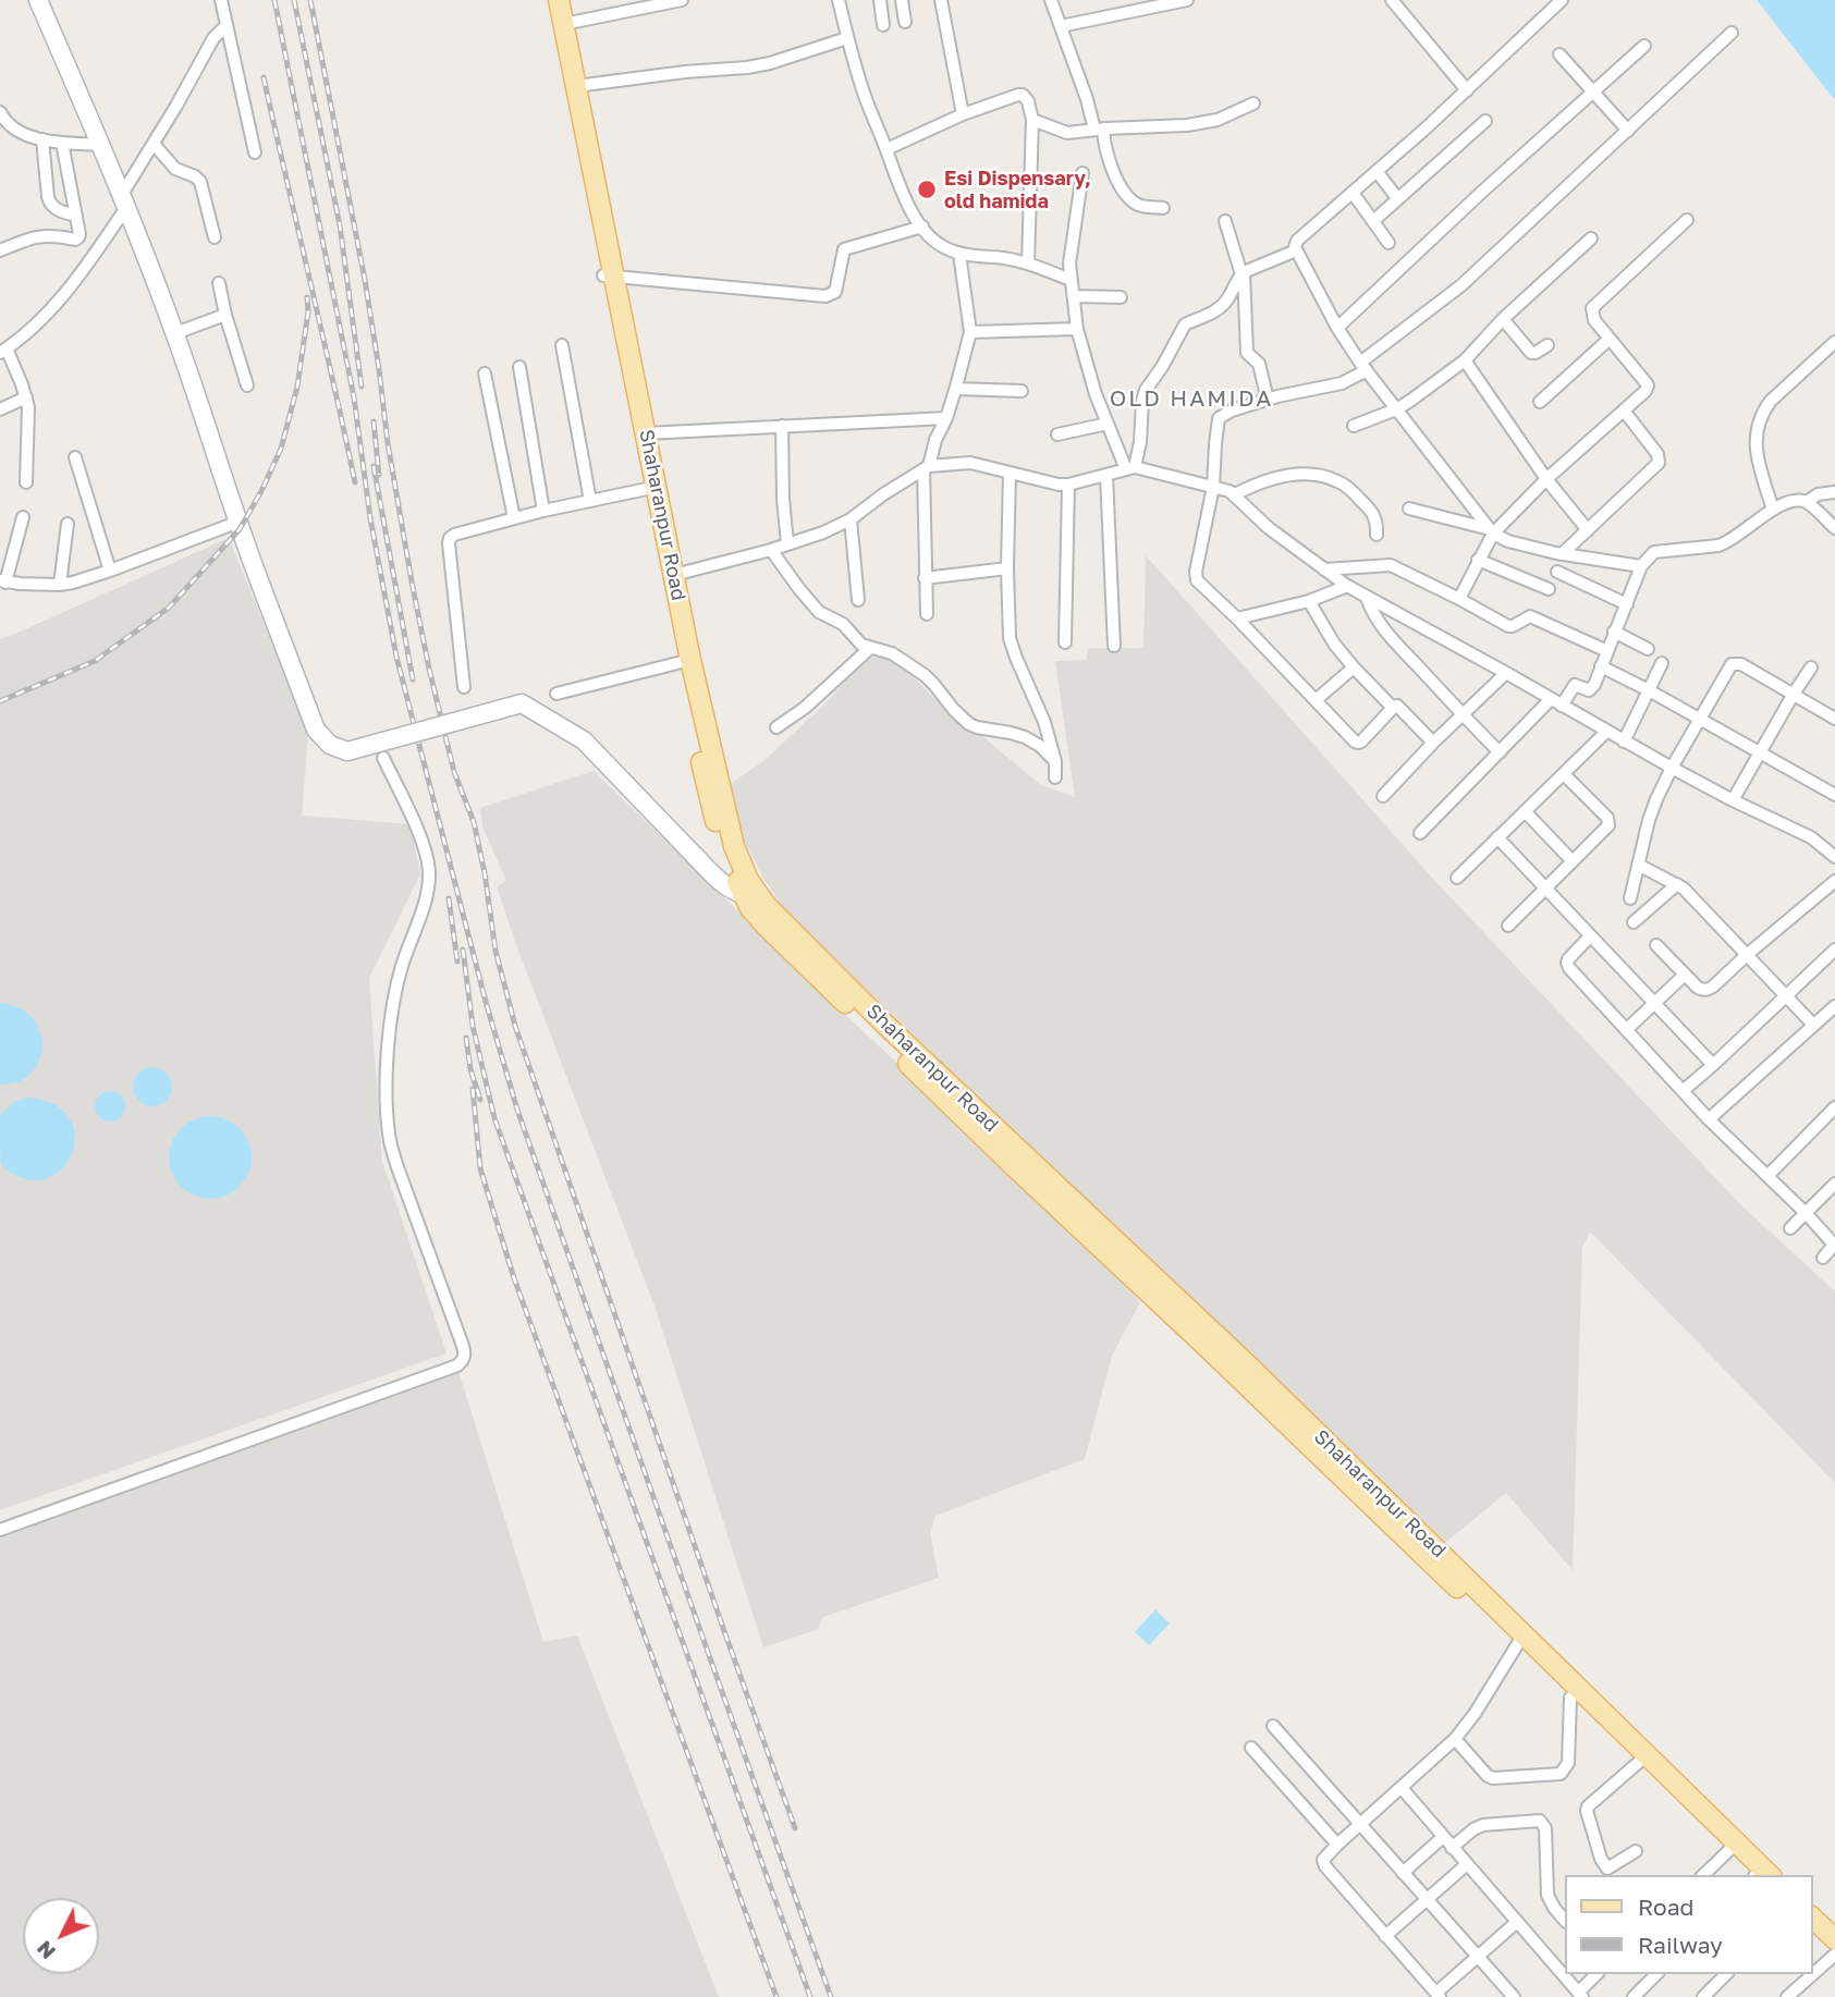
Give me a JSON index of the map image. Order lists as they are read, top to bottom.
{
  "streets": {
    "main road": ["Shaharanpur Road"]
  },
  "districts": ["OLD HAMIDA"],
  "places": ["Esi Dispensary, old hamida"],
  "legend": ["Road", "Railway"],
  "north": "bottom left"
}
